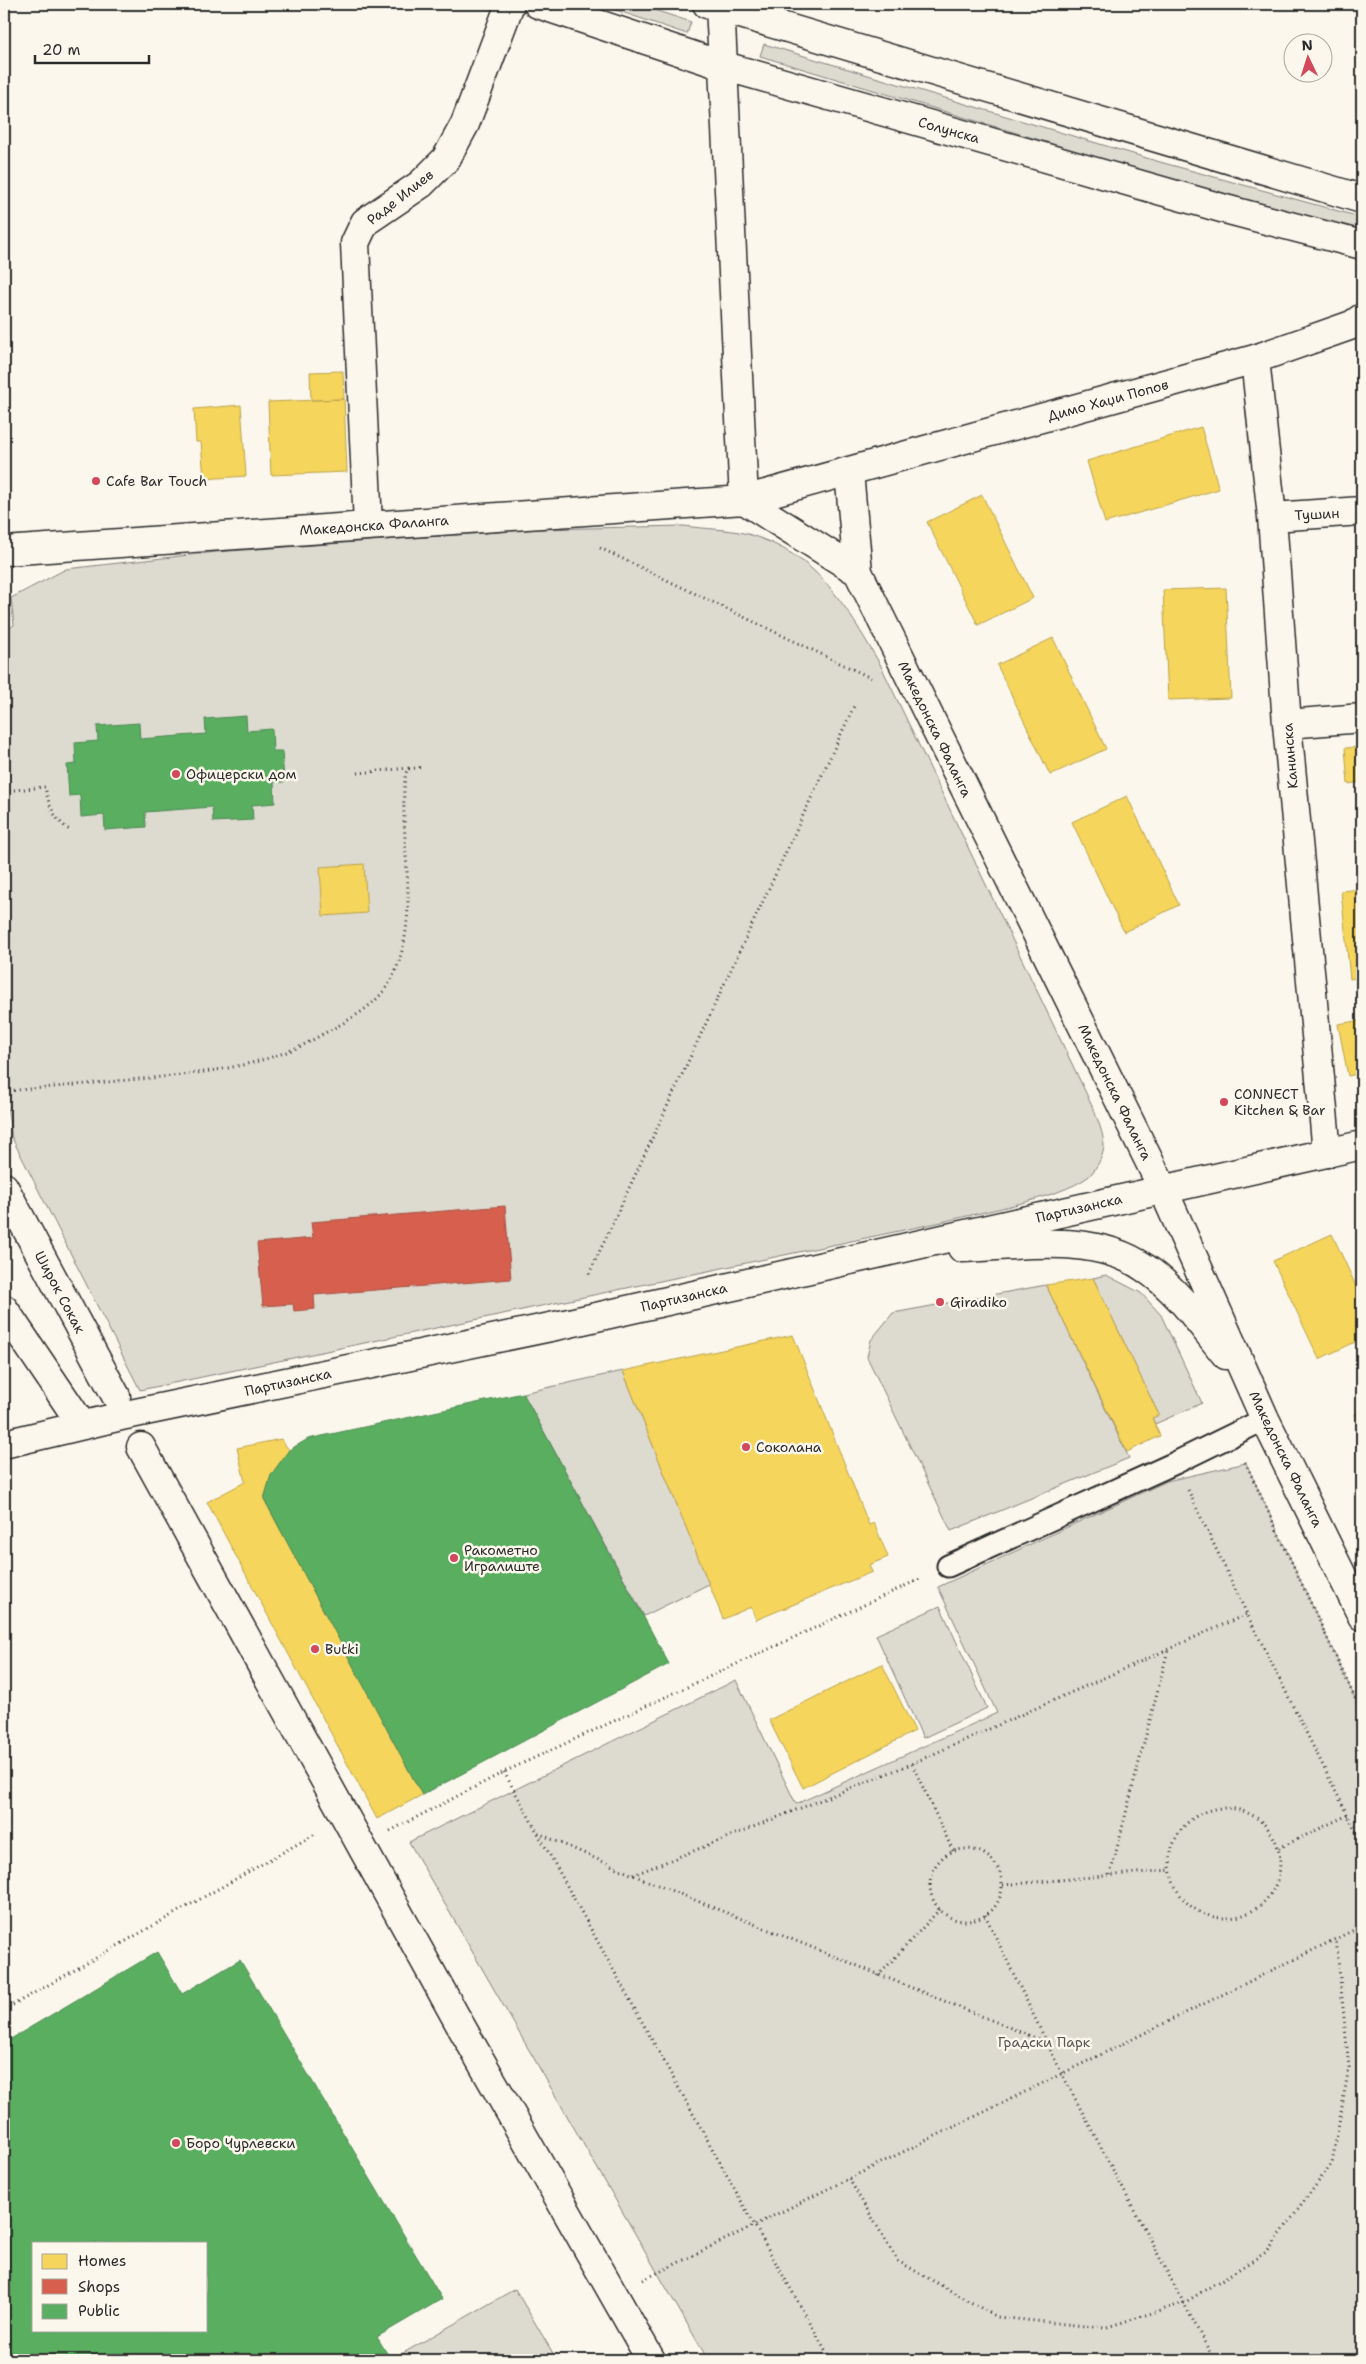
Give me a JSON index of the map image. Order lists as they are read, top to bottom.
{
  "streets": {
    "street": [
      "Солунска",
      "Раде Илиев",
      "Димо Хаџи Попов",
      "Тушин",
      "Македонска Фаланга",
      "Канинска",
      "Партизанска",
      "Широк Сокак"
    ]
  },
  "crossings": [
    ["Раде Илиев", "Македонска Фаланга"],
    ["Димо Хаџи Попов", "Македонска Фаланга"],
    ["Димо Хаџи Попов", "Канинска"],
    ["Тушин", "Канинска"],
    ["Македонска Фаланга", "Партизанска"],
    ["Канинска", "Партизанска"]
  ],
  "parks": ["Градски Парк"],
  "places": [
    "Cafe Bar Touch",
    "Офицерски дом",
    "CONNECT Kitchen & Bar",
    "Giradiko",
    "Соколана",
    "Ракометно Игралиште",
    "Butki",
    "Боро Чурлевски"
  ],
  "legend": ["Homes", "Shops", "Public"],
  "scale_bar": "20 m",
  "north": "top"
}
